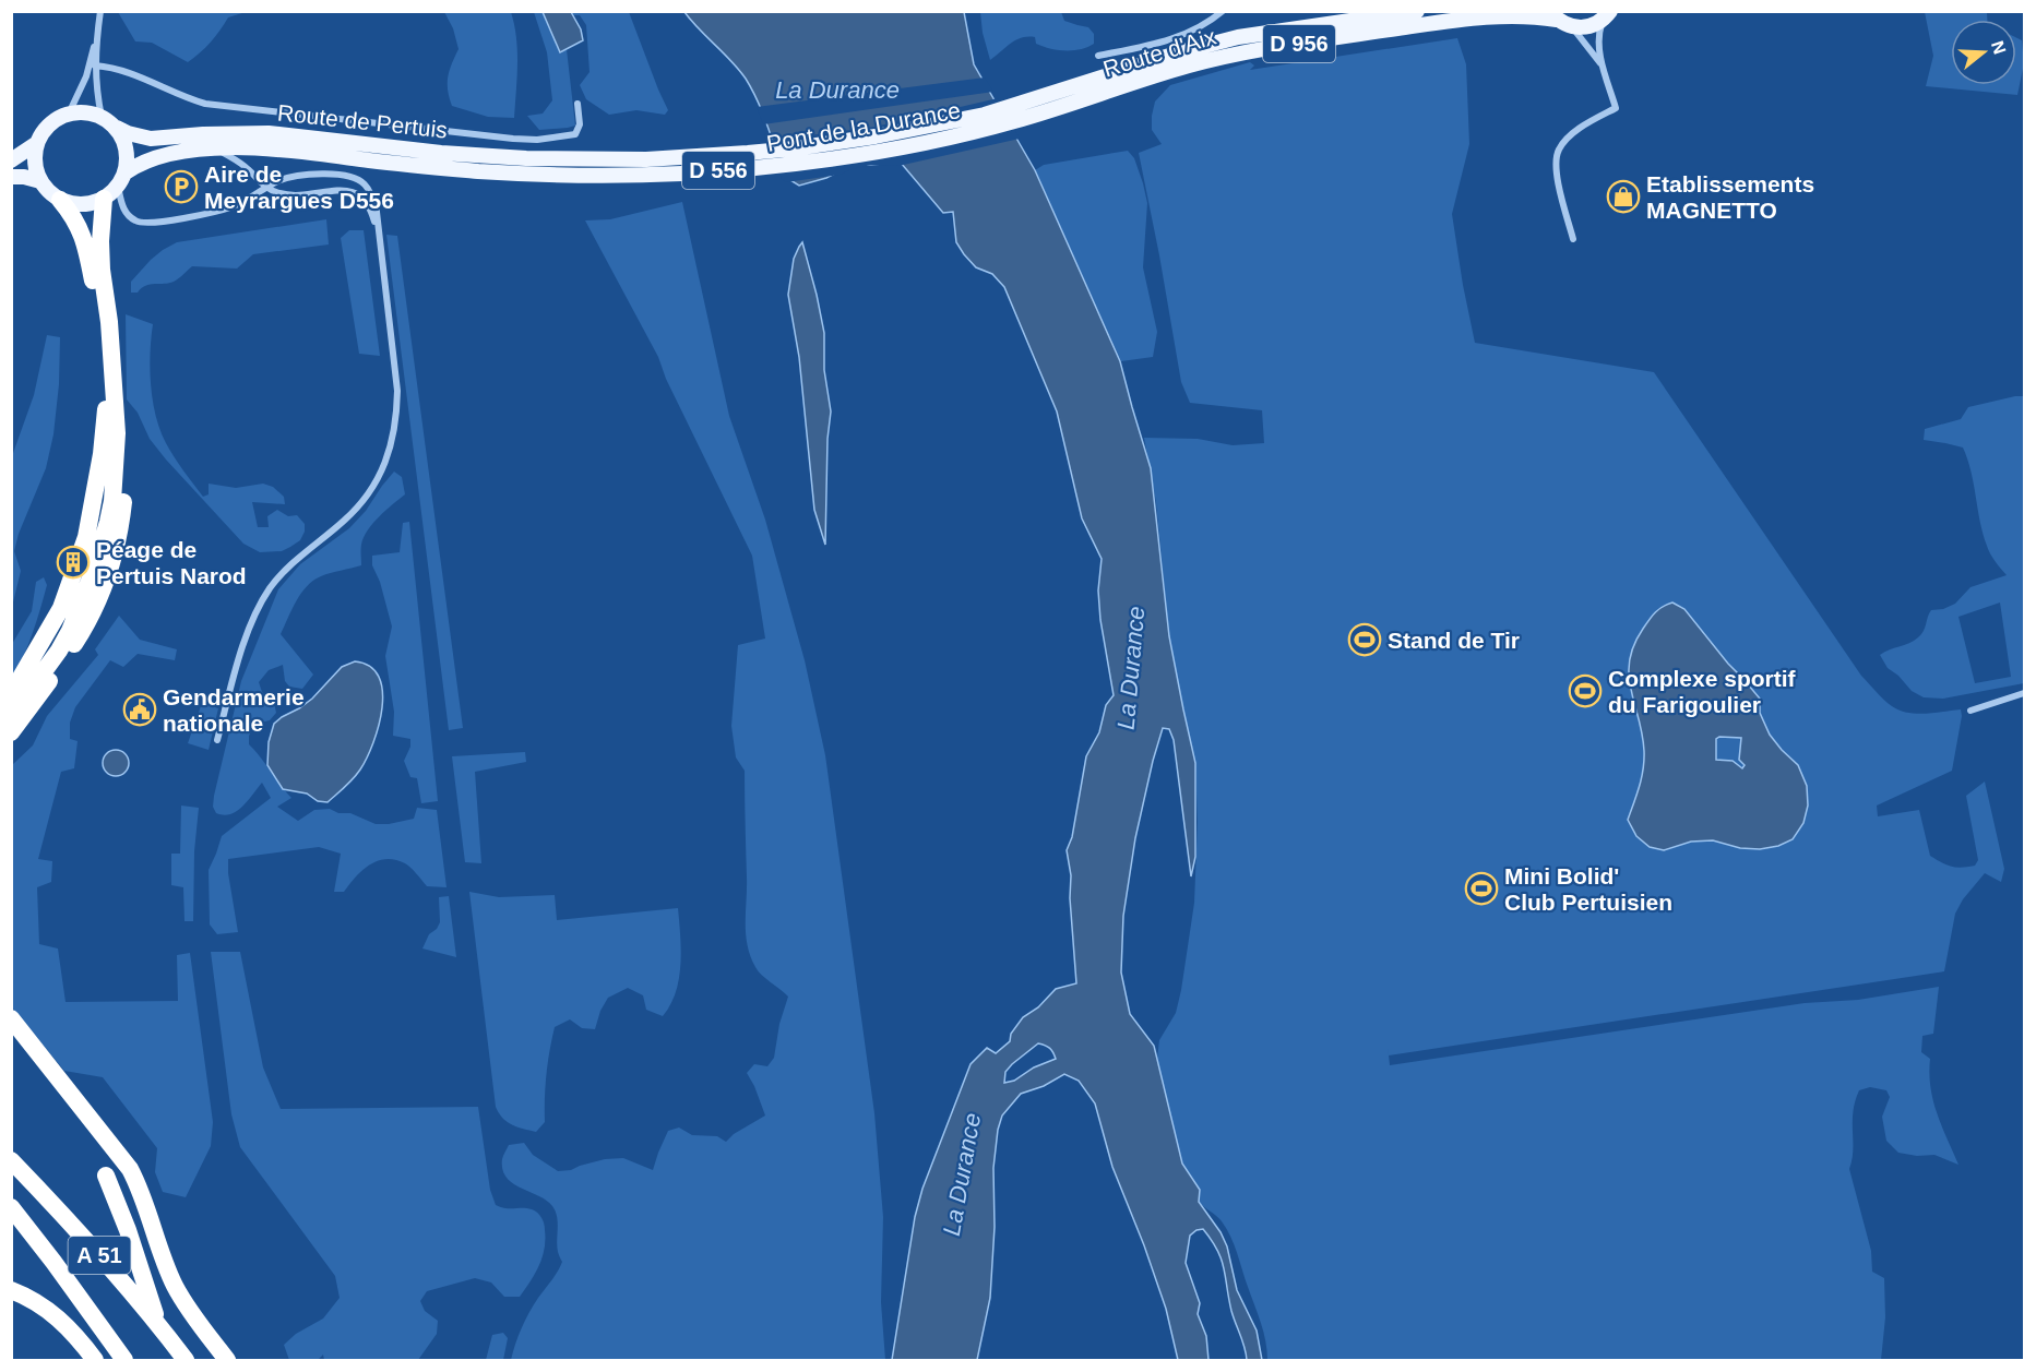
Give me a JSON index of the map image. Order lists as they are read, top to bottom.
{
  "streets": {
    "highway": ["A 51"],
    "main road": [
      "D 956",
      "Route d'Aix",
      "Route de Pertuis",
      "Pont de la Durance",
      "D 556"
    ]
  },
  "crossings": [
    ["Route d'Aix", "Pont de la Durance"],
    ["Route de Pertuis", "Pont de la Durance"]
  ],
  "water": ["La Durance"],
  "places": {
    "parking": ["Aire de Meyrargues D556"],
    "shop": ["Etablissements MAGNETTO"],
    "building": ["Péage de Pertuis Narod"],
    "sports": ["Stand de Tir", "Complexe sportif du Farigoulier", "Mini Bolid' Club Pertuisien"],
    "public building": ["Gendarmerie nationale"]
  },
  "north": "right"
}
